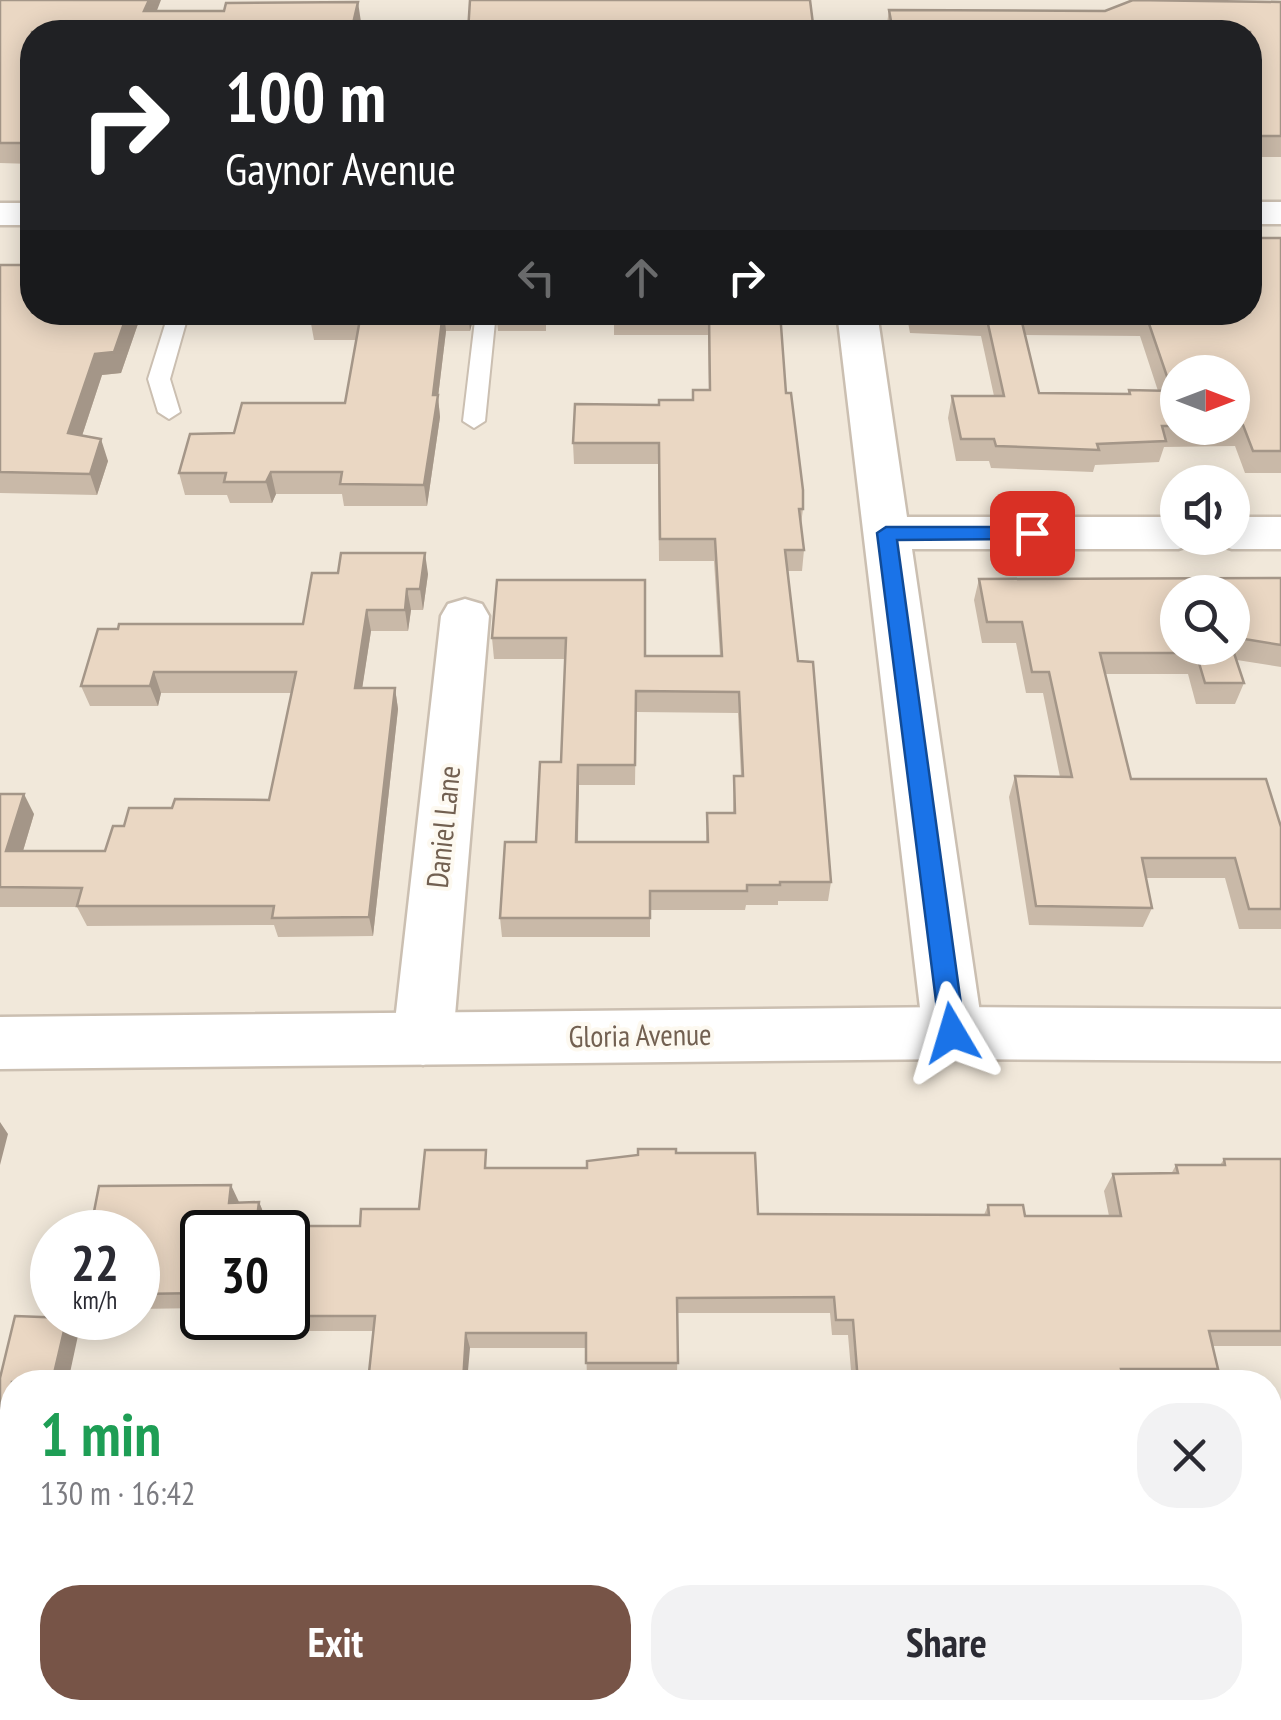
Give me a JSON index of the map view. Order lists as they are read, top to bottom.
{
  "streets": {
    "street": ["Daniel Lane", "Gloria Avenue"]
  },
  "crossings": [
    ["Daniel Lane", "Gloria Avenue"]
  ],
  "north": "right",
  "page": {
    "turn": ["100 m", "Gaynor Avenue"],
    "speed": "22 km/h",
    "limit": "30",
    "heading": ["1 min", "130 m · 16:42"],
    "buttons": ["Exit", "Share"]
  }
}
